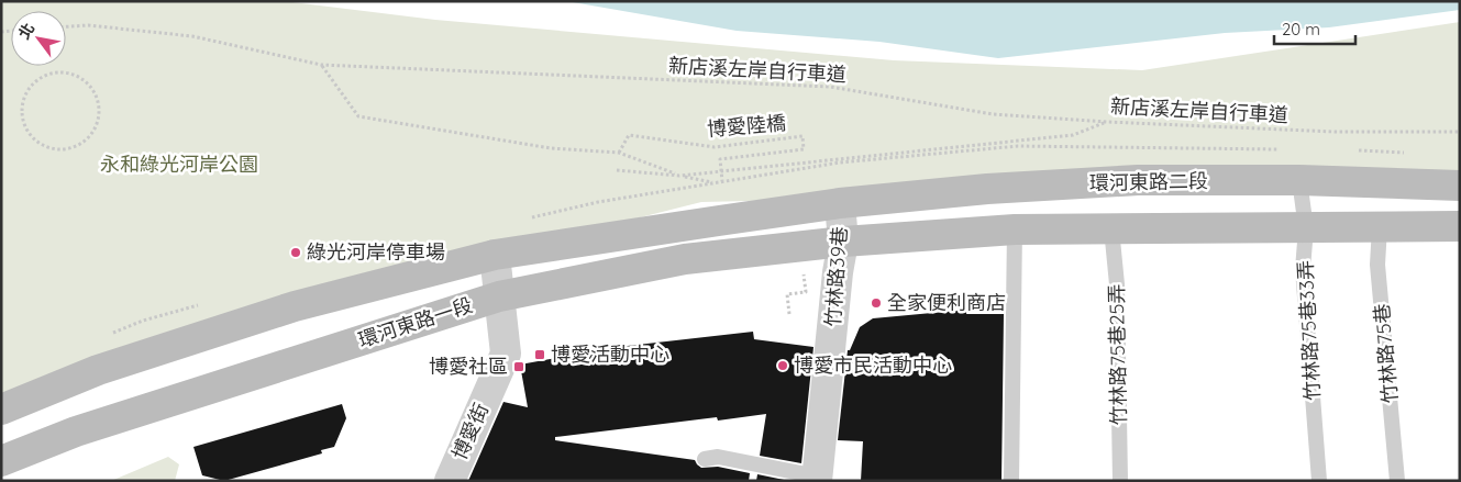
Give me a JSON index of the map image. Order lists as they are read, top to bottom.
{
  "streets": {
    "street": [
      "環河東路二段",
      "竹林路39巷",
      "環河東路一段",
      "博愛街"
    ],
    "lane": ["竹林路75巷33弄", "竹林路75巷", "竹林路75巷25弄"],
    "path": ["新店溪左岸自行車道", "博愛陸橋"]
  },
  "crossings": [
    ["環河東路二段", "竹林路39巷"],
    ["環河東路二段", "竹林路75巷33弄"],
    ["竹林路39巷", "環河東路一段"],
    ["環河東路一段", "博愛街"]
  ],
  "parks": ["永和綠光河岸公園"],
  "places": {
    "other": ["綠光河岸停車場", "全家便利商店", "博愛市民活動中心"],
    "transit": ["博愛活動中心", "博愛社區"]
  },
  "scale_bar": "20 m",
  "north": "top left"
}
